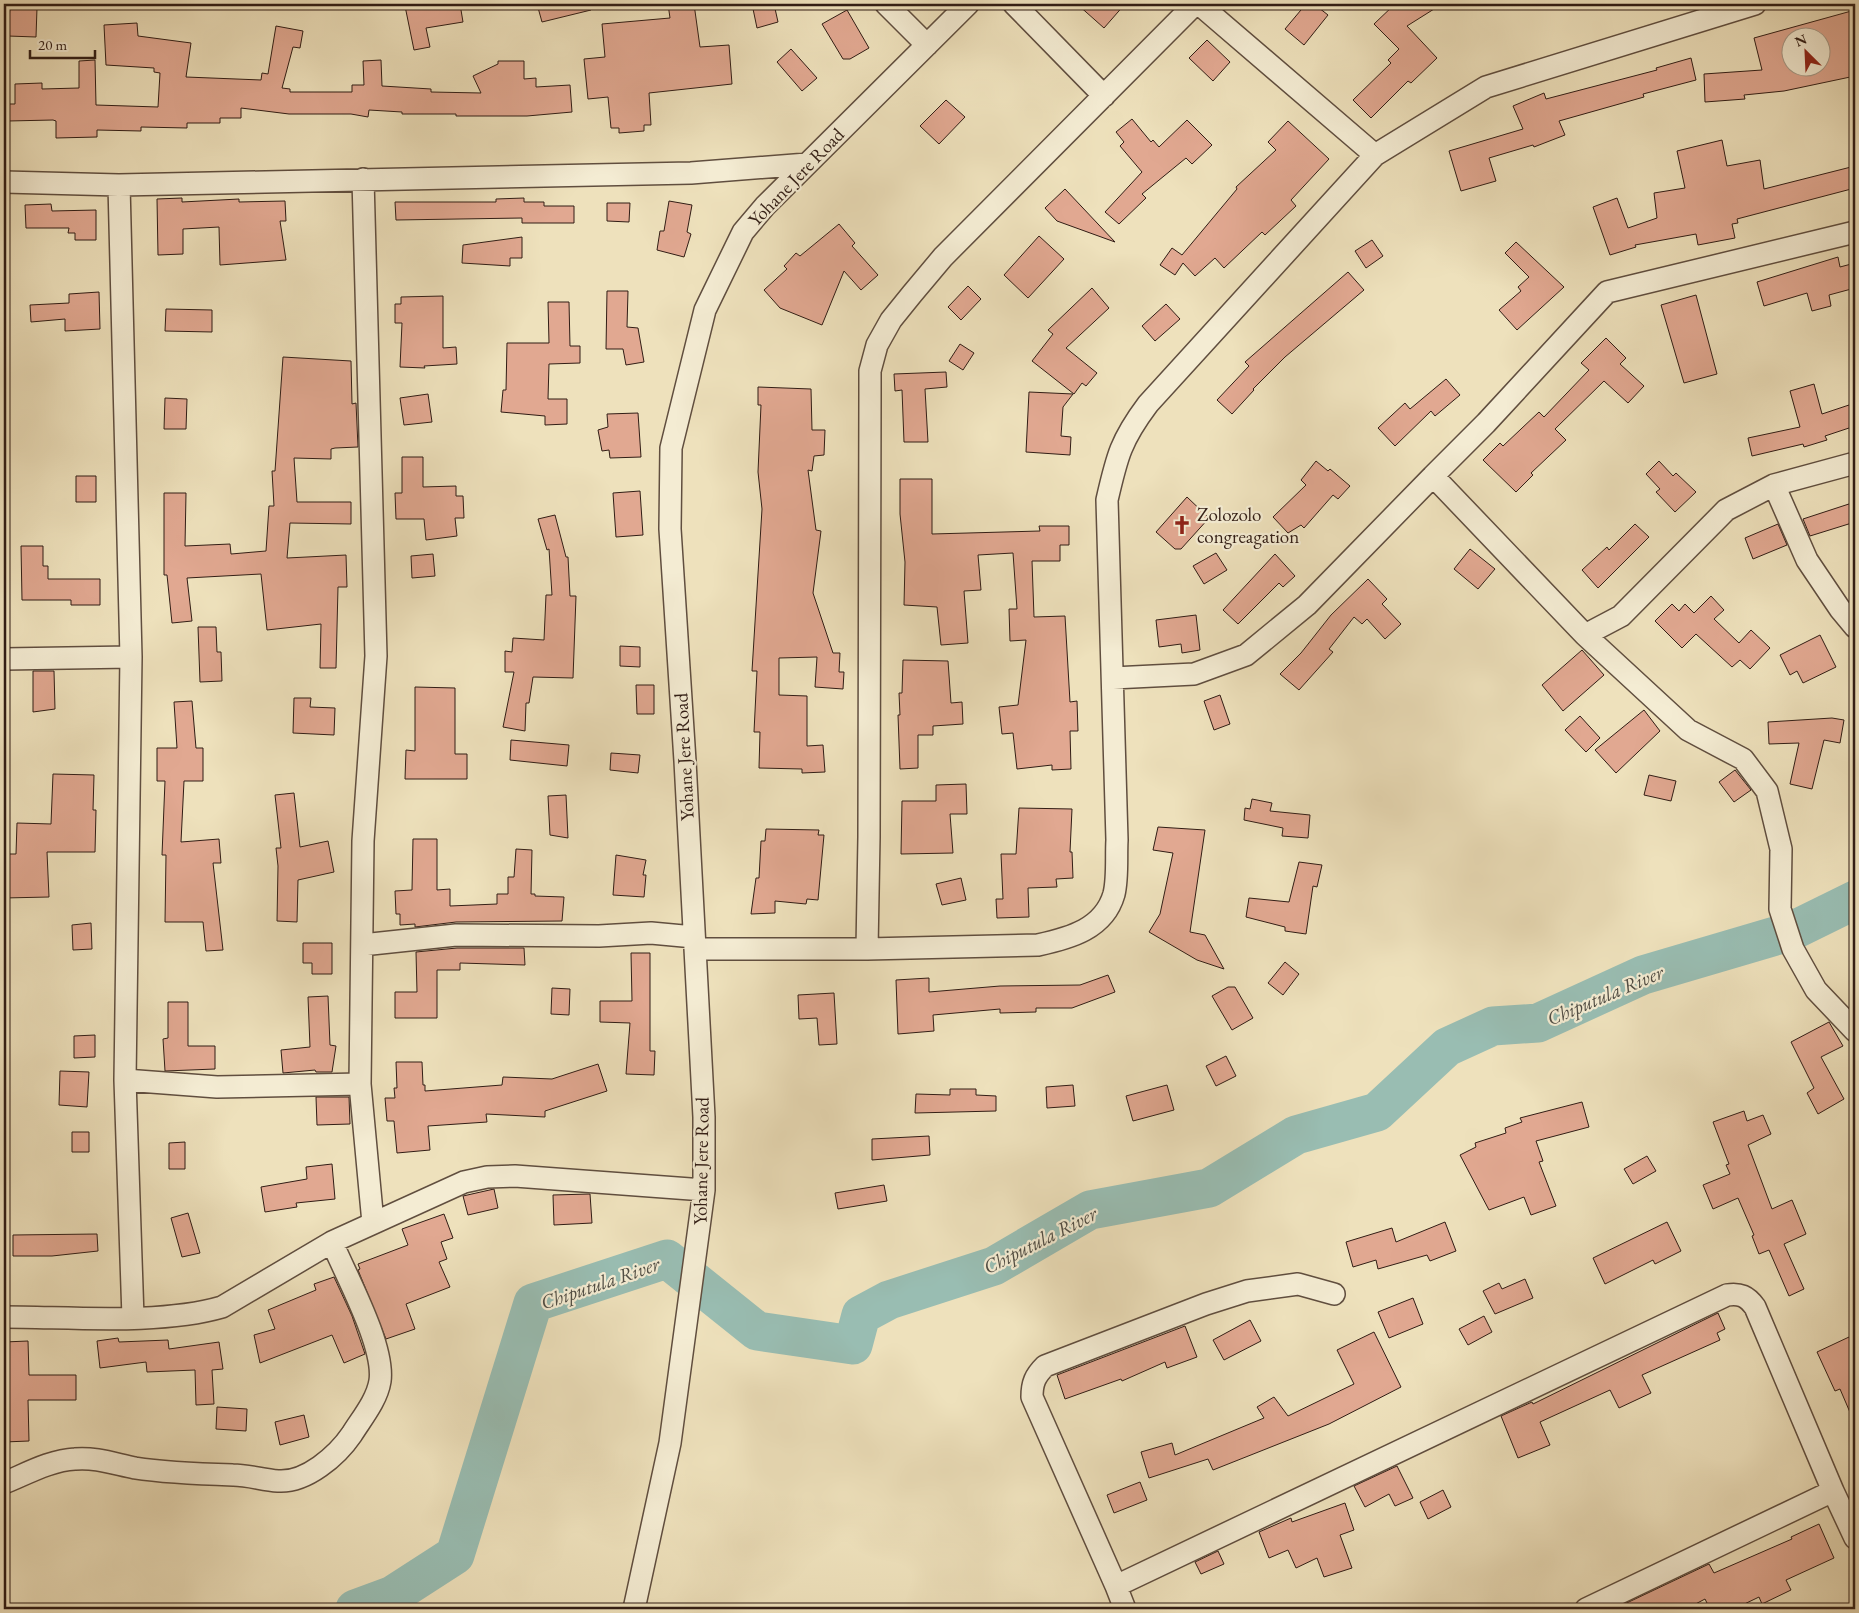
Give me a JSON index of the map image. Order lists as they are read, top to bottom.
{
  "streets": {
    "street": ["Yohane Jere Road"]
  },
  "water": ["Chiputula River"],
  "places": {
    "church": ["Zolozolo congreagation"]
  },
  "scale_bar": "20 m",
  "north": "top left"
}
